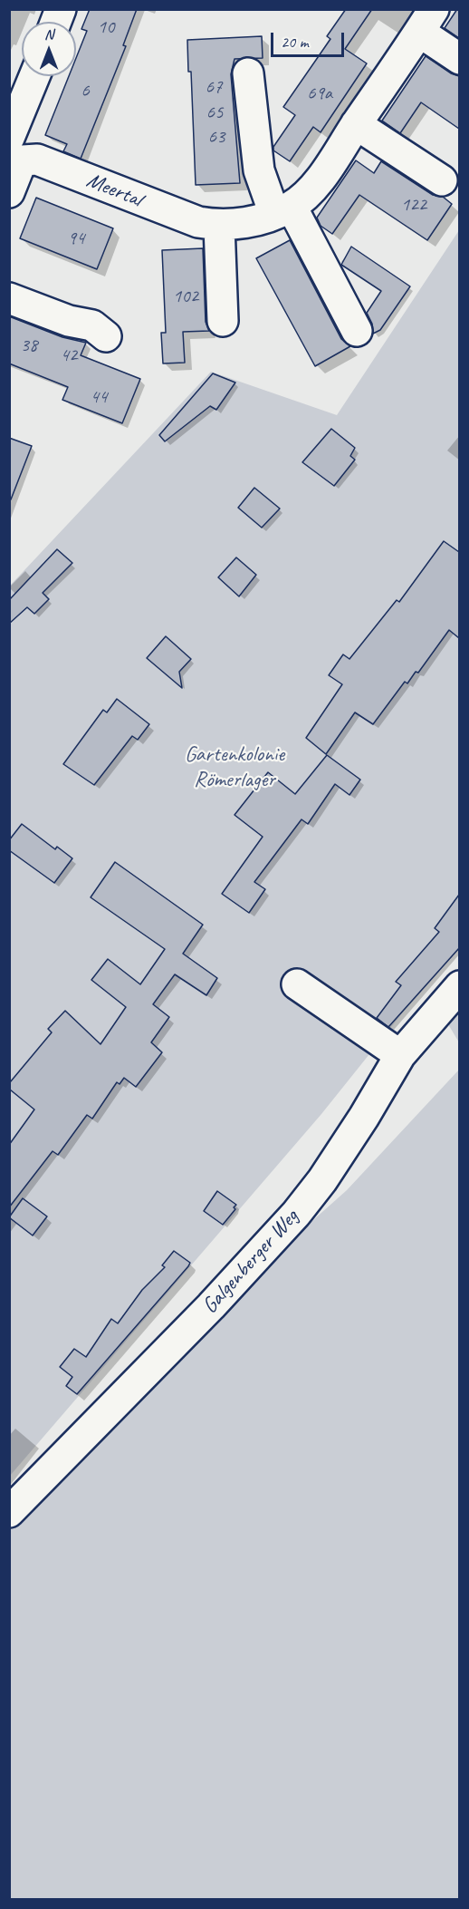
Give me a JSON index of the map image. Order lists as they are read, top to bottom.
{
  "streets": {
    "street": ["Meertal", "Galgenberger Weg"]
  },
  "parks": ["Gartenkolonie Römerlager"],
  "house_numbers": [
    "10",
    "67",
    "6",
    "69a",
    "65",
    "63",
    "122",
    "94",
    "102",
    "38",
    "42",
    "44"
  ],
  "scale_bar": "20 m",
  "north": "top"
}
